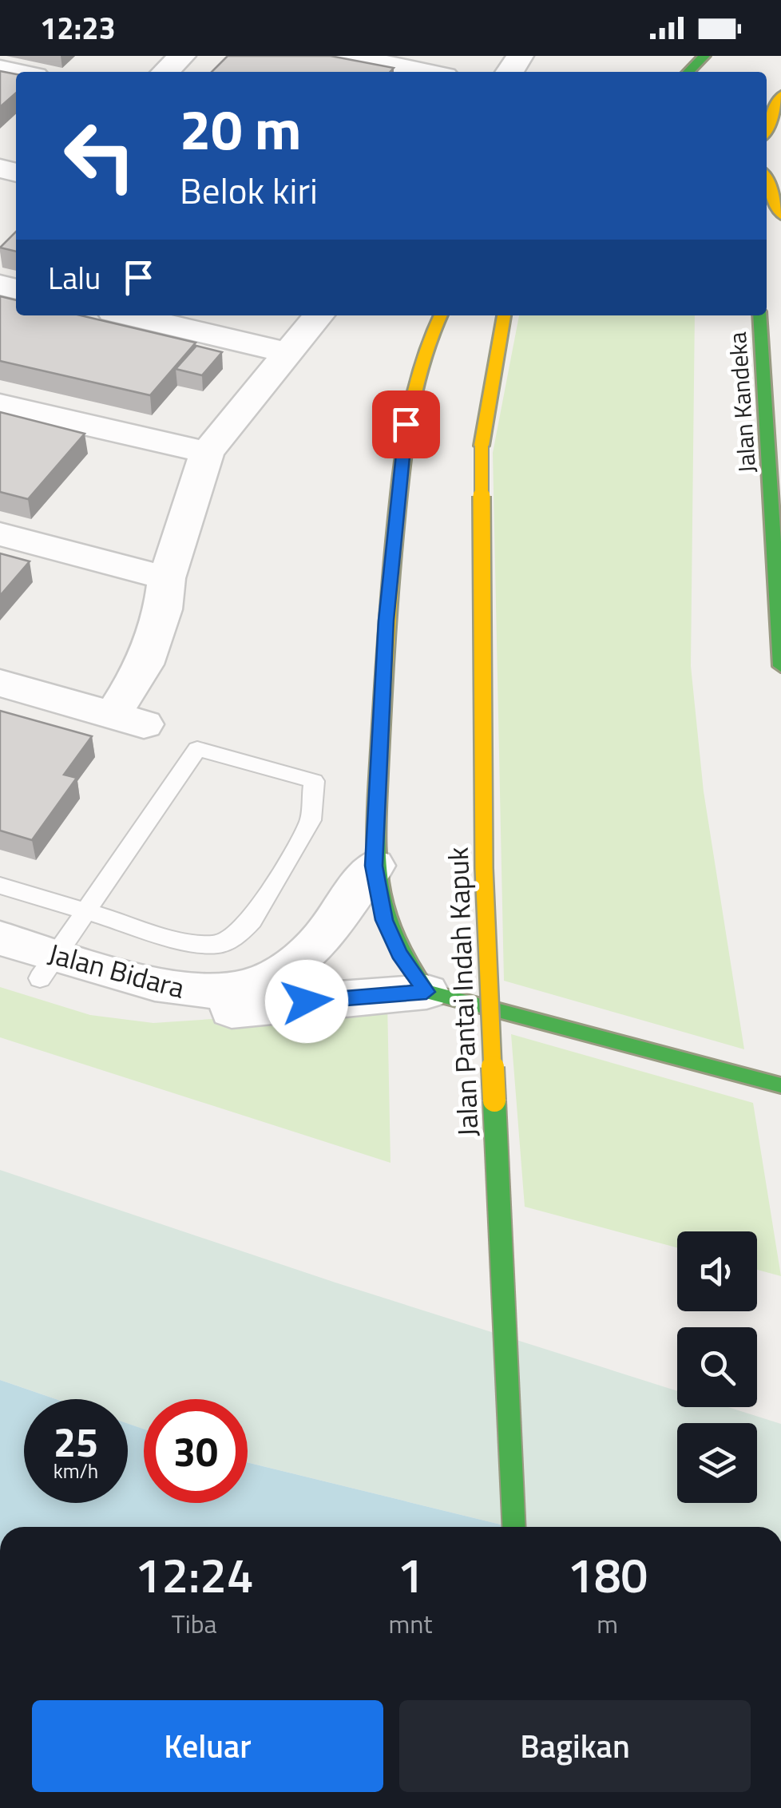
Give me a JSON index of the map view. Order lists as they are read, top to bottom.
{
  "streets": {
    "main road": ["Jalan Kandeka", "Jalan Pantai Indah Kapuk"],
    "street": ["Jalan Bidara"]
  },
  "page": {
    "status": "12:23",
    "turn": ["20 m", "Belok kiri"],
    "then": "Lalu",
    "speed": "25 km/h",
    "limit": "30",
    "eta": [
      "12:24",
      "Tiba",
      "1",
      "mnt",
      "180",
      "m"
    ],
    "buttons": ["Keluar", "Bagikan"]
  }
}
